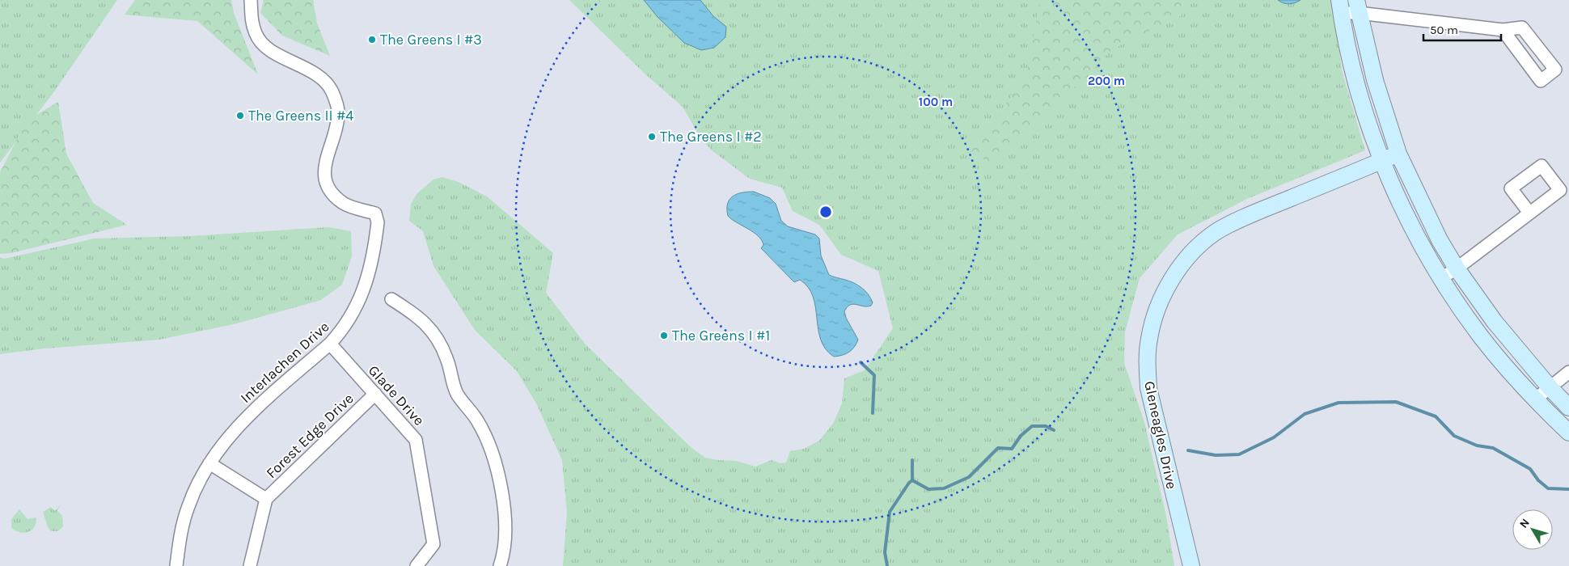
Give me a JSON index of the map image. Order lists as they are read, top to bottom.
{
  "streets": {
    "street": [
      "Interlachen Drive",
      "Glade Drive",
      "Gleneagles Drive",
      "Forest Edge Drive"
    ]
  },
  "crossings": [
    ["Interlachen Drive", "Glade Drive"],
    ["Interlachen Drive", "Forest Edge Drive"],
    ["Glade Drive", "Forest Edge Drive"]
  ],
  "places": [
    "The Greens I #3",
    "The Greens II #4",
    "The Greens I #2",
    "The Greens I #1"
  ],
  "scale_bar": "50 m",
  "north": "top left",
  "rings": ["200 m", "100 m"]
}
